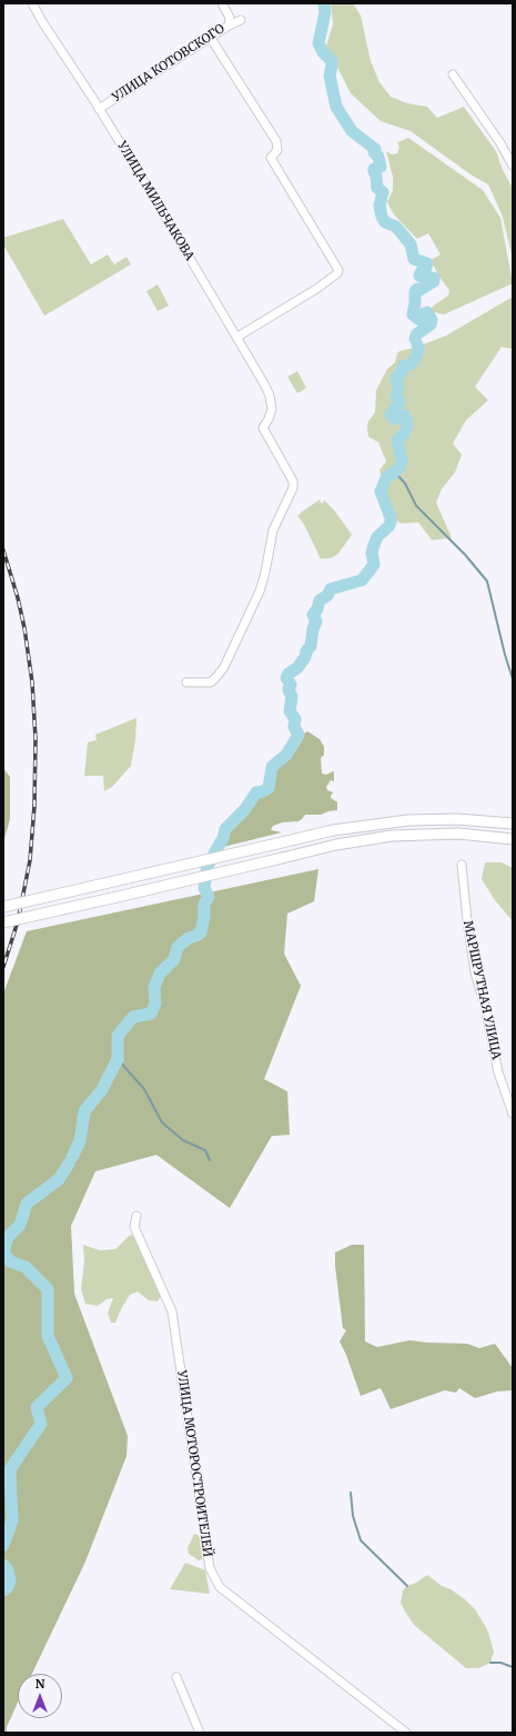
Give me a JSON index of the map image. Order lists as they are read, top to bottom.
{
  "streets": {
    "street": [
      "УЛИЦА КОТОВСКОГО",
      "УЛИЦА МИЛЬЧАКОВА",
      "МАРШРУТНАЯ УЛИЦА",
      "УЛИЦА МОТОРОСТРОИТЕЛЕЙ"
    ]
  },
  "crossings": [
    ["УЛИЦА КОТОВСКОГО", "УЛИЦА МИЛЬЧАКОВА"]
  ],
  "north": "top"
}
